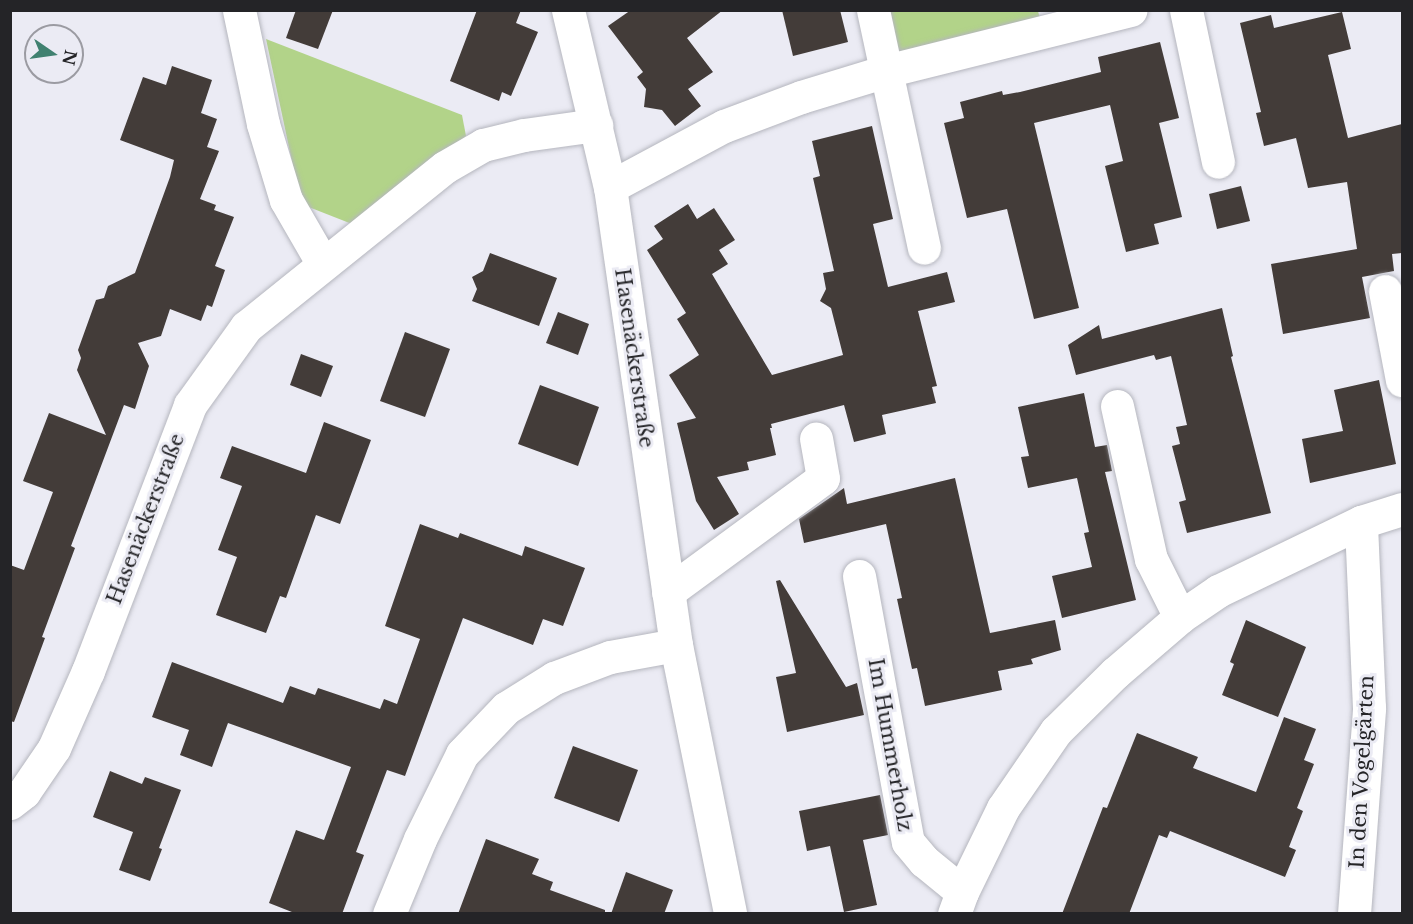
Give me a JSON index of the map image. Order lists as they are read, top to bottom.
{
  "streets": {
    "street": ["Hasenäckerstraße", "Im Hummerholz", "In den Vogelgärten"]
  },
  "crossings": [
    ["Im Hummerholz", "In den Vogelgärten"]
  ],
  "north": "right"
}
